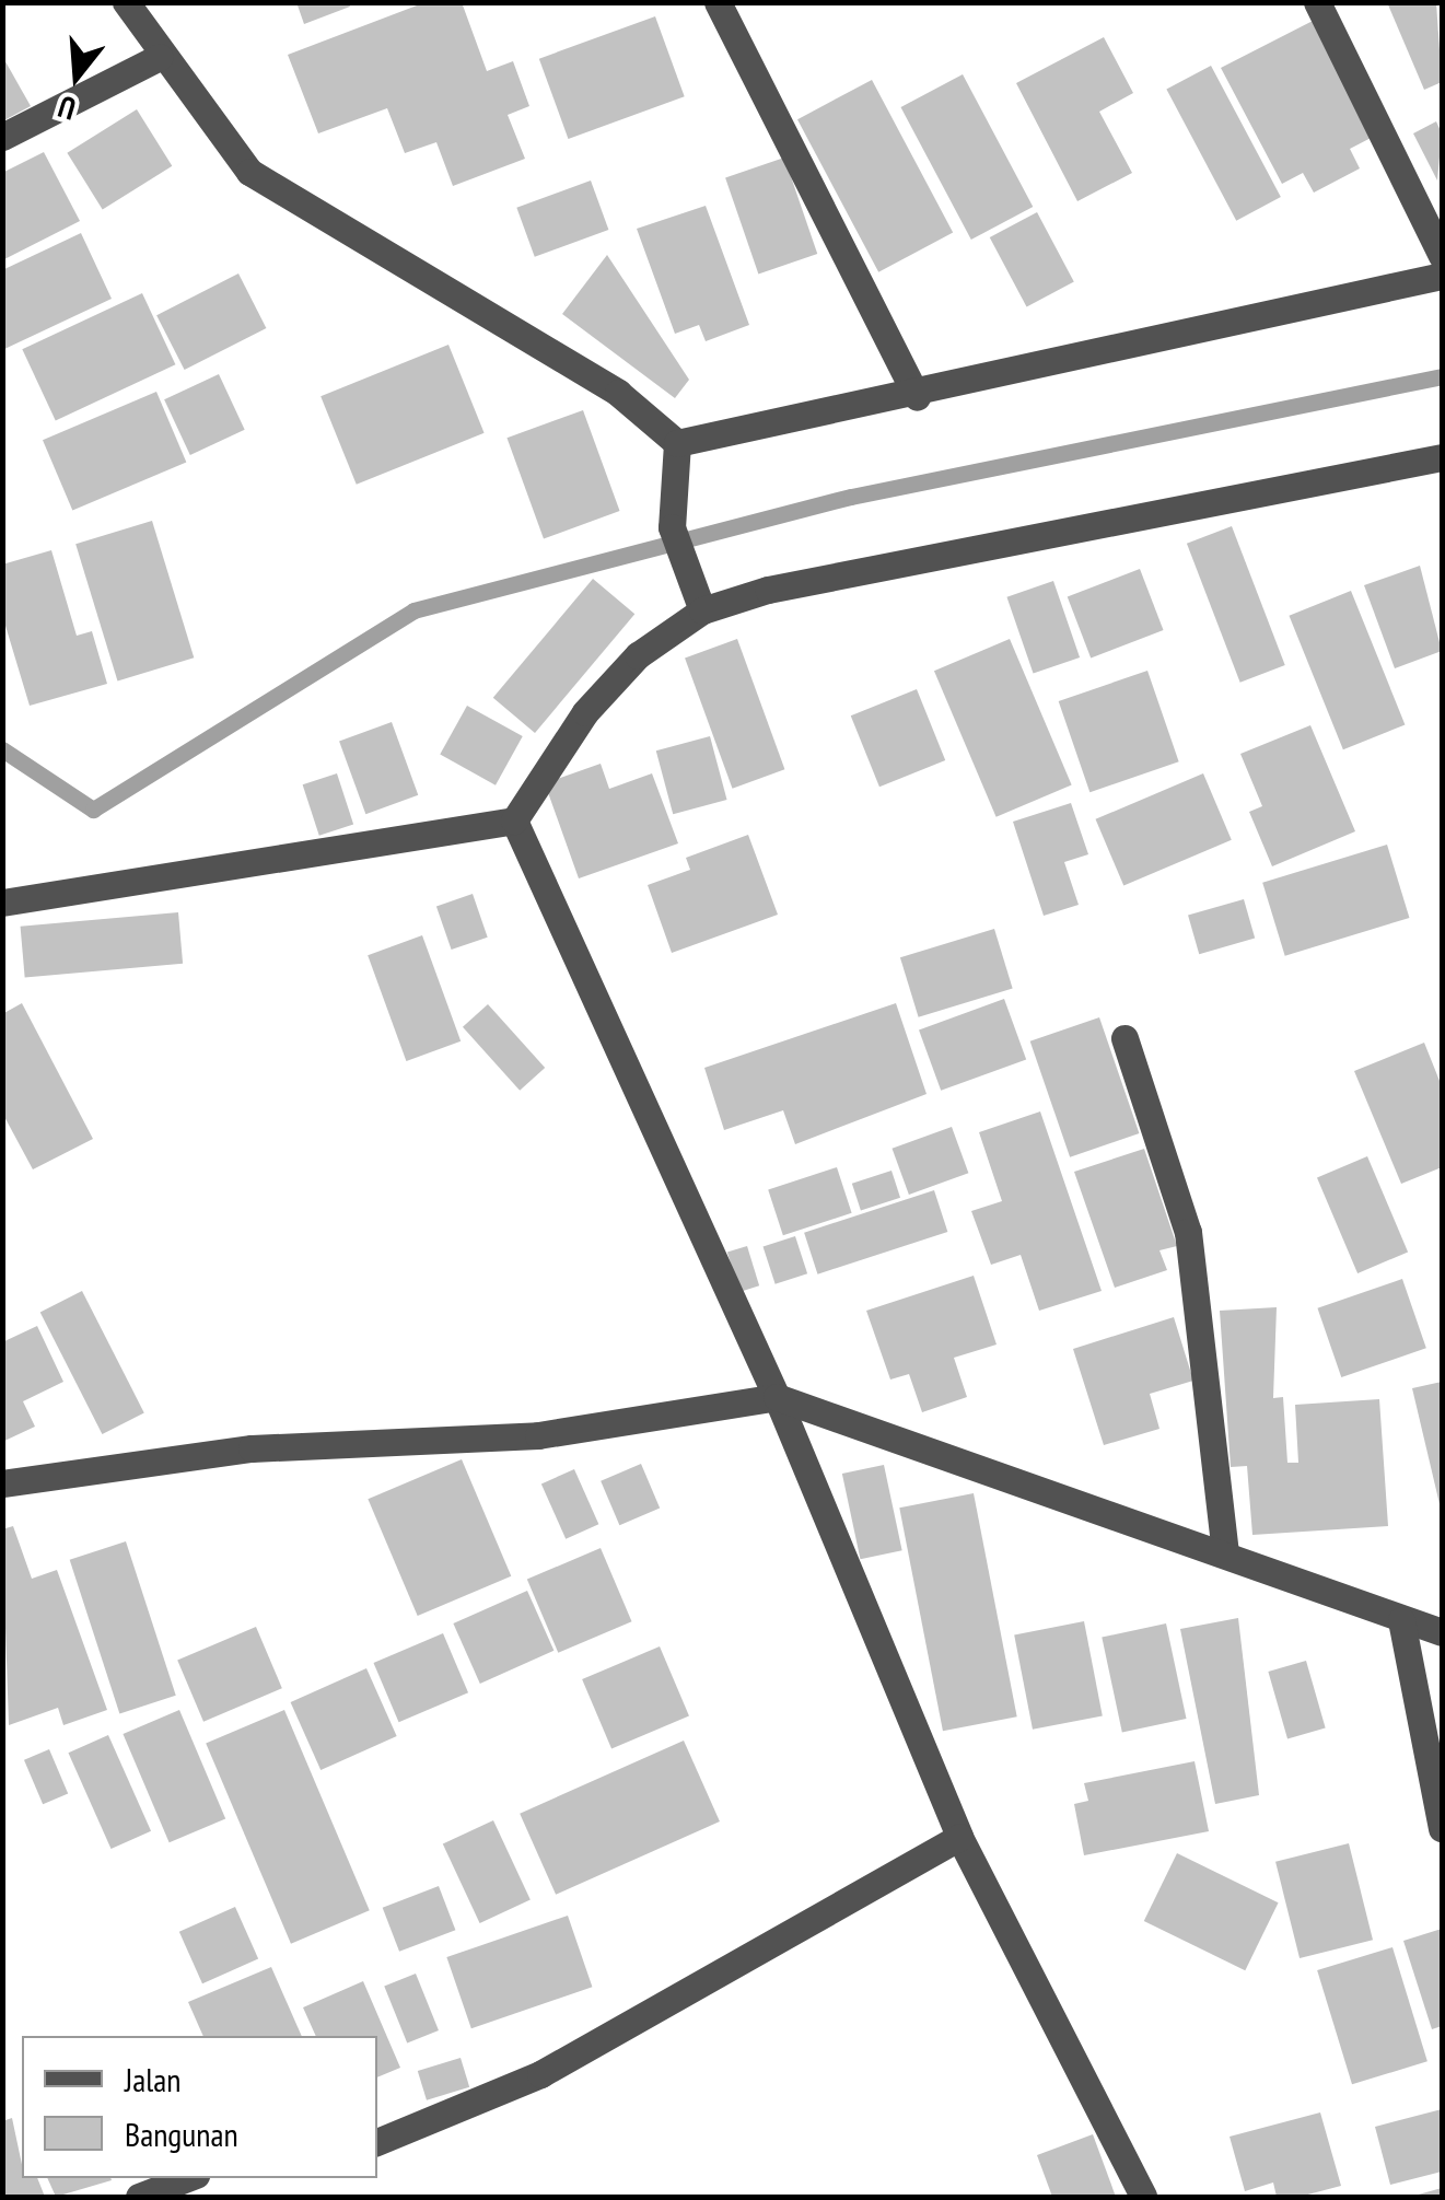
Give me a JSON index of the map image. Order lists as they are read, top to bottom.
{
  "legend": ["Jalan", "Bangunan"],
  "north": "bottom"
}
